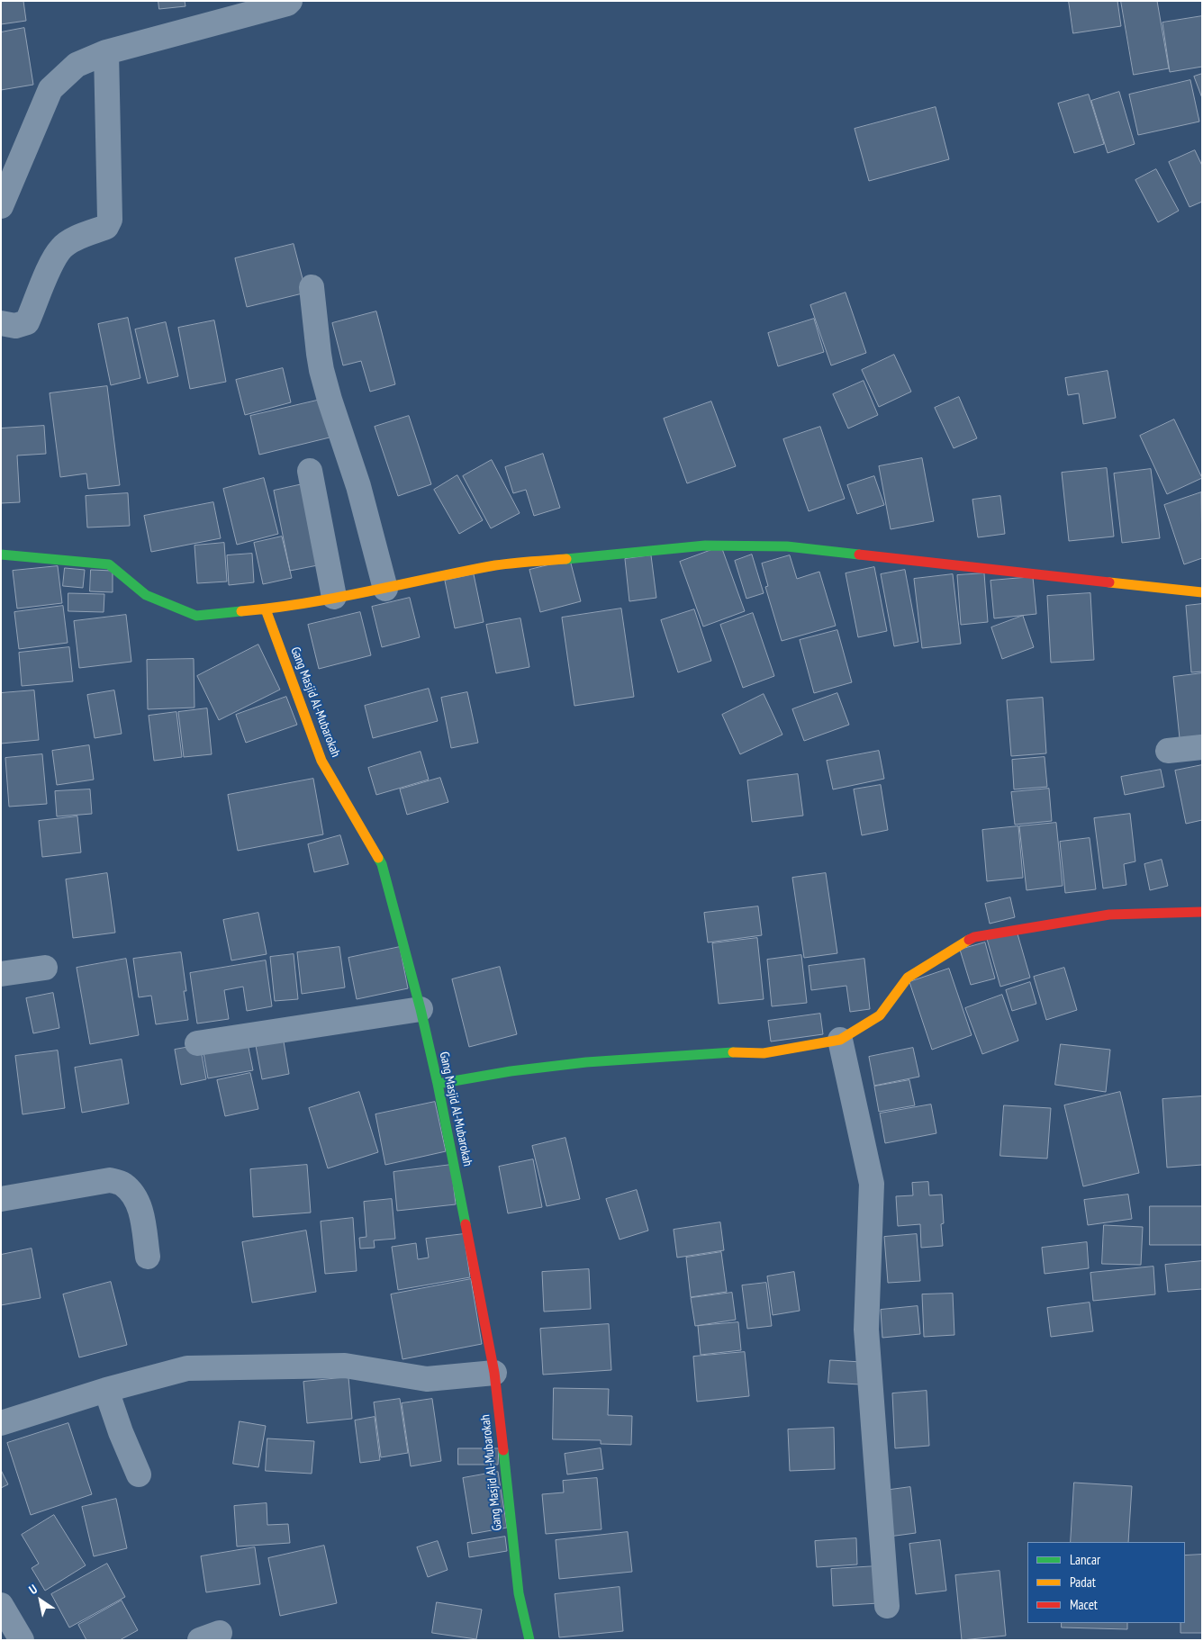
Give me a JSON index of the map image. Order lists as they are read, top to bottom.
{
  "streets": {
    "street": ["Gang Masjid Al-Mubarokah"]
  },
  "legend": ["Lancar", "Padat", "Macet"],
  "north": "top left"
}
